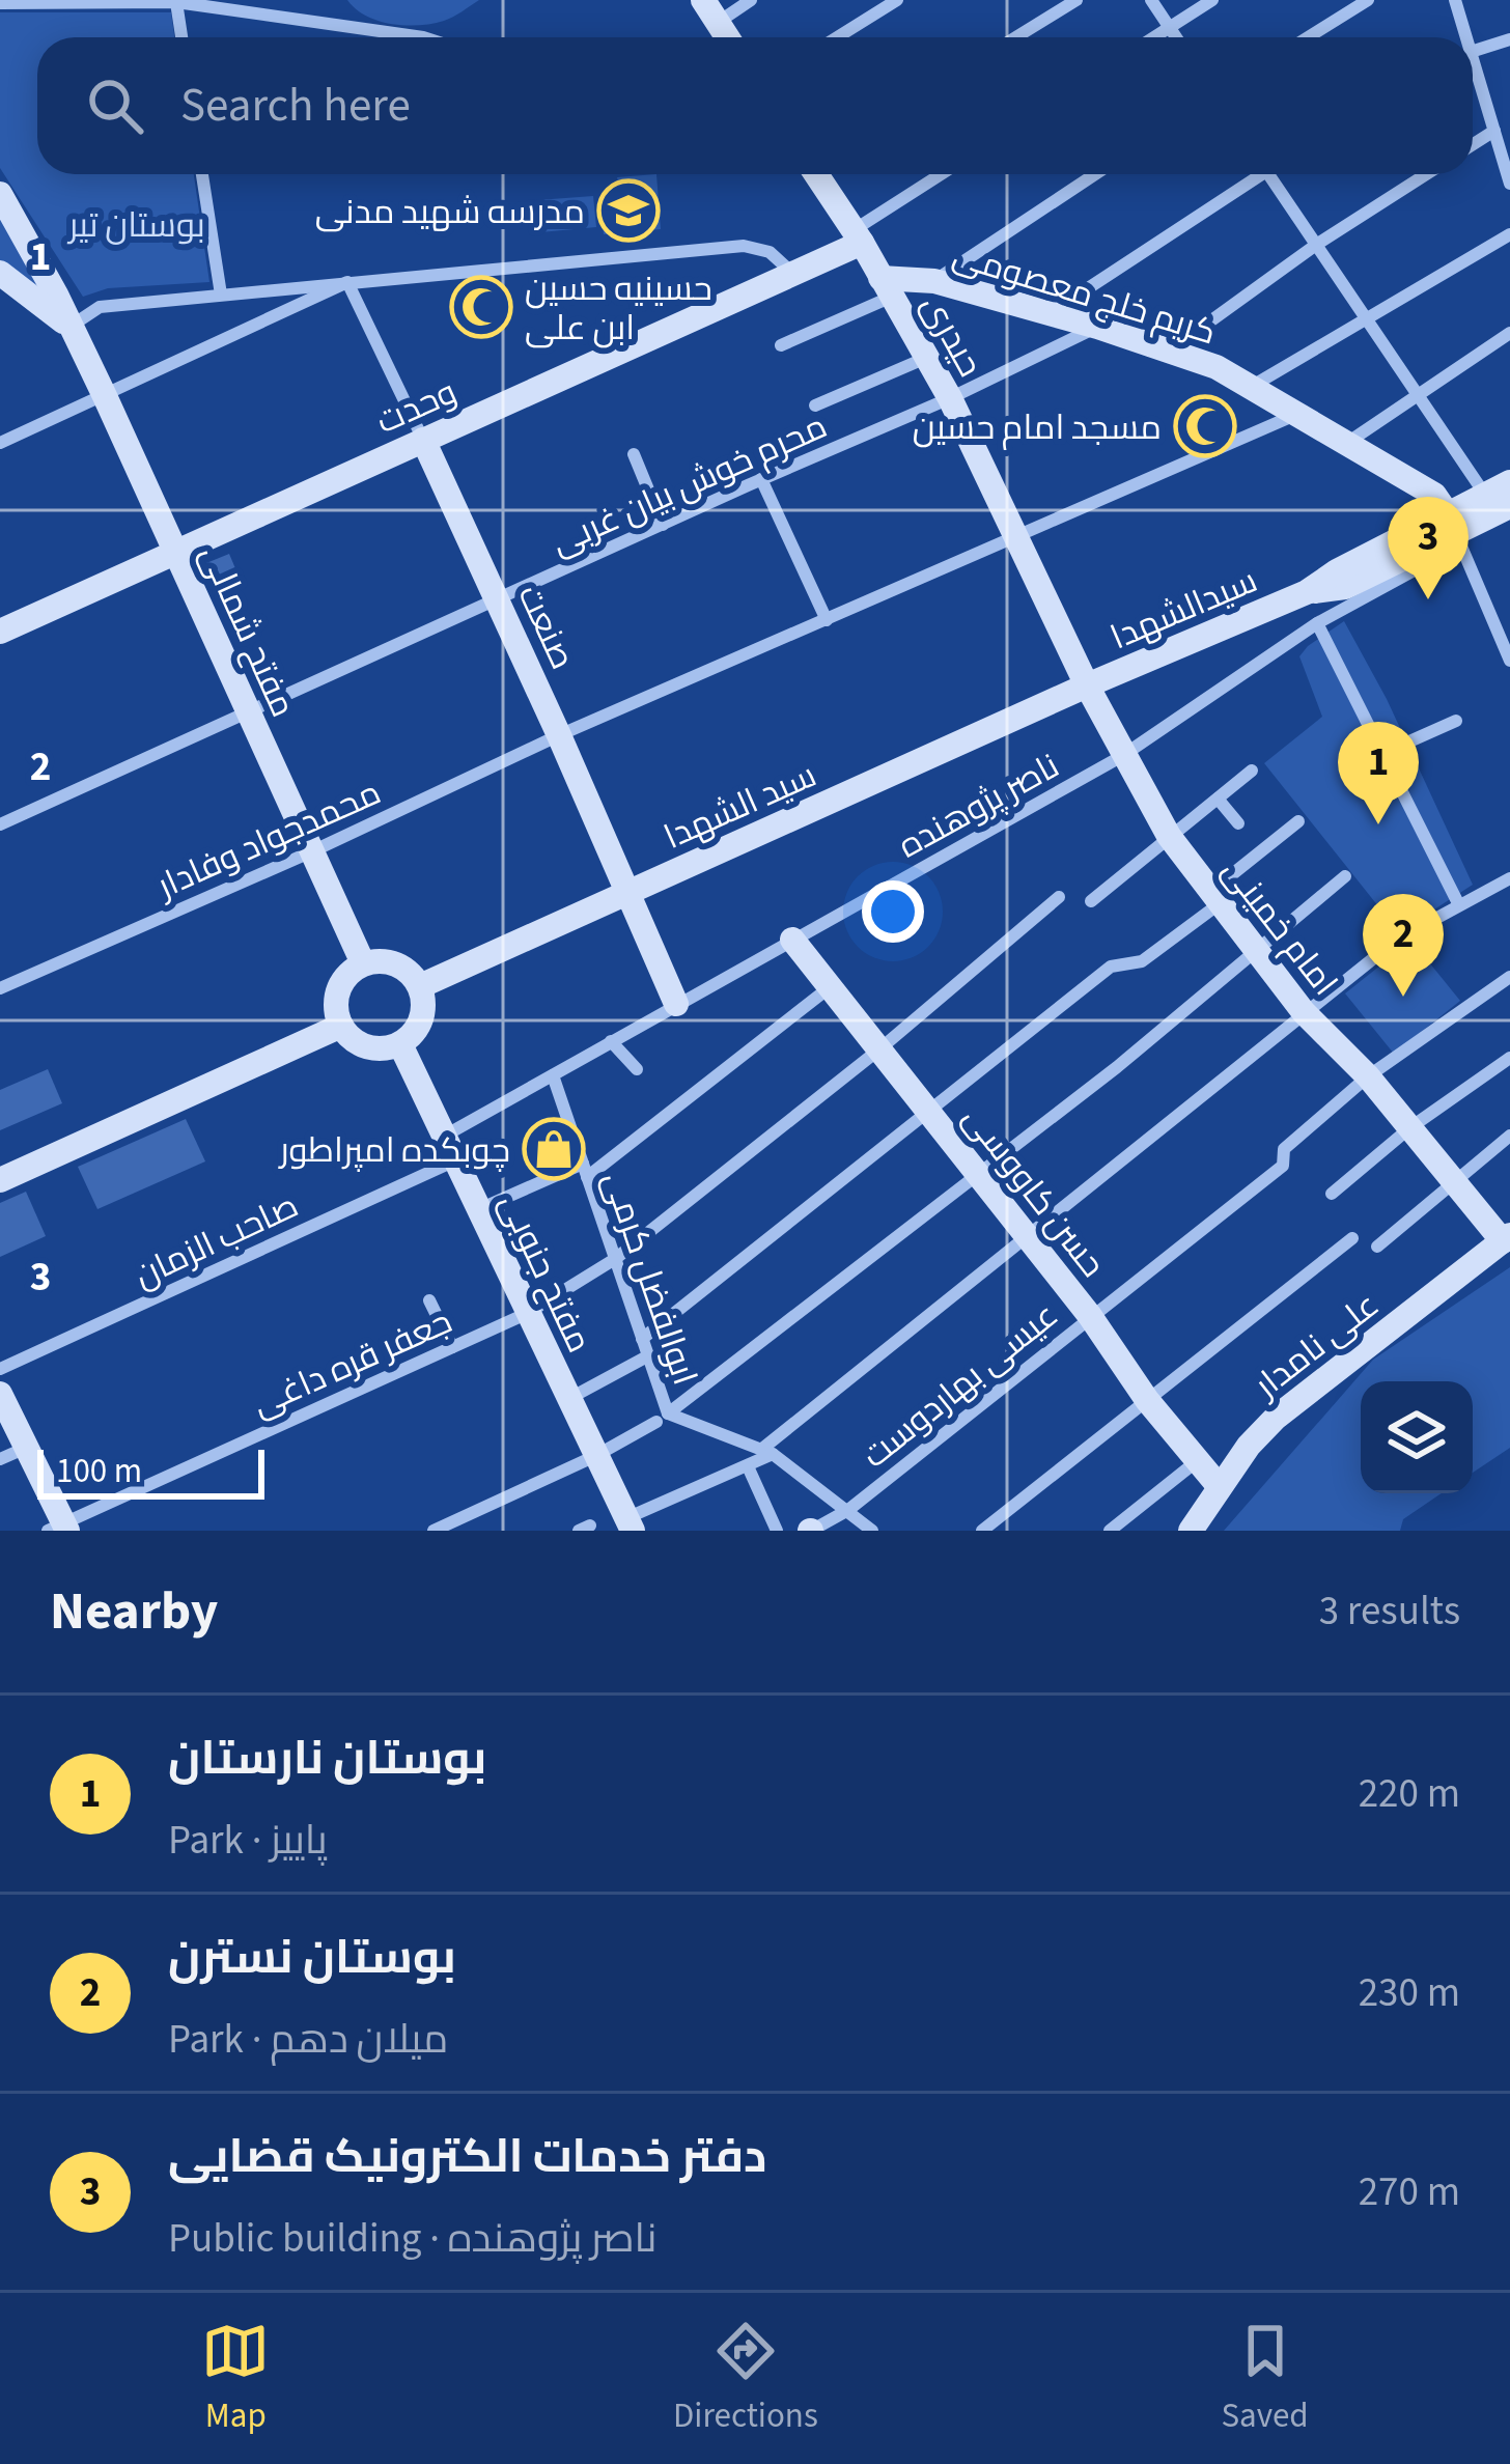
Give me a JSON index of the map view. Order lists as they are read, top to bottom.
{
  "streets": {
    "street": [
      "کریم خلج معصومی",
      "حیدری",
      "وحدت",
      "محرم خوش بیان غربی",
      "سیدالشهدا",
      "صنعت",
      "مفتح شمالی",
      "سید الشهدا",
      "ناصر پژوهنده",
      "محمدجواد وفادار",
      "امام خمینی",
      "حسن کاووسی",
      "صاحب الزمان",
      "مفتح جنوبی",
      "ابوالفضل کرمی",
      "علی نامدار",
      "جعفر قره داغی",
      "عیسی بهاردوست"
    ]
  },
  "crossings": [
    ["کریم خلج معصومی", "حیدری"],
    ["کریم خلج معصومی", "محرم خوش بیان غربی"],
    ["کریم خلج معصومی", "سیدالشهدا"],
    ["کریم خلج معصومی", "ناصر پژوهنده"],
    ["کریم خلج معصومی", "محمدجواد وفادار"],
    ["حیدری", "وحدت"],
    ["حیدری", "محرم خوش بیان غربی"],
    ["حیدری", "سیدالشهدا"],
    ["حیدری", "سید الشهدا"],
    ["حیدری", "محمدجواد وفادار"],
    ["حیدری", "امام خمینی"],
    ["وحدت", "صنعت"],
    ["وحدت", "مفتح شمالی"],
    ["محرم خوش بیان غربی", "صنعت"],
    ["محرم خوش بیان غربی", "مفتح شمالی"],
    ["سیدالشهدا", "سید الشهدا"],
    ["سیدالشهدا", "ناصر پژوهنده"],
    ["سیدالشهدا", "امام خمینی"],
    ["صنعت", "سید الشهدا"],
    ["صنعت", "ناصر پژوهنده"],
    ["صنعت", "محمدجواد وفادار"],
    ["مفتح شمالی", "سید الشهدا"],
    ["مفتح شمالی", "محمدجواد وفادار"],
    ["مفتح شمالی", "مفتح جنوبی"],
    ["سید الشهدا", "امام خمینی"],
    ["سید الشهدا", "مفتح جنوبی"],
    ["ناصر پژوهنده", "امام خمینی"],
    ["ناصر پژوهنده", "حسن کاووسی"],
    ["ناصر پژوهنده", "صاحب الزمان"],
    ["ناصر پژوهنده", "مفتح جنوبی"],
    ["ناصر پژوهنده", "ابوالفضل کرمی"],
    ["امام خمینی", "علی نامدار"],
    ["امام خمینی", "عیسی بهاردوست"],
    ["حسن کاووسی", "علی نامدار"],
    ["حسن کاووسی", "جعفر قره داغی"],
    ["حسن کاووسی", "عیسی بهاردوست"],
    ["صاحب الزمان", "مفتح جنوبی"],
    ["مفتح جنوبی", "جعفر قره داغی"],
    ["ابوالفضل کرمی", "جعفر قره داغی"],
    ["ابوالفضل کرمی", "عیسی بهاردوست"]
  ],
  "parks": ["بوستان تیر"],
  "places": {
    "school or university": ["مدرسه شهید مدنی"],
    "mosque": ["حسینیه حسین ابن علی", "مسجد امام حسین"],
    "shop": ["چوبکده امپراطور"]
  },
  "scale_bar": "100 m",
  "page": {
    "search": "Search here",
    "pins": ["3", "1", "2"],
    "scale": "100 m",
    "heading": ["Nearby", "3 results"],
    "list": [
      {
        "mark": "1",
        "name": "بوستان نارستان",
        "note": "Park · پاییز",
        "value": "220 m"
      },
      {
        "mark": "2",
        "name": "بوستان نسترن",
        "note": "Park · میلان دهم",
        "value": "230 m"
      },
      {
        "mark": "3",
        "name": "دفتر خدمات الکترونیک قضایی",
        "note": "Public building · ناصر پژوهنده",
        "value": "270 m"
      }
    ],
    "nav": ["Map", "Directions", "Saved"]
  },
  "grid": {
    "rows": ["1", "2", "3"]
  }
}
